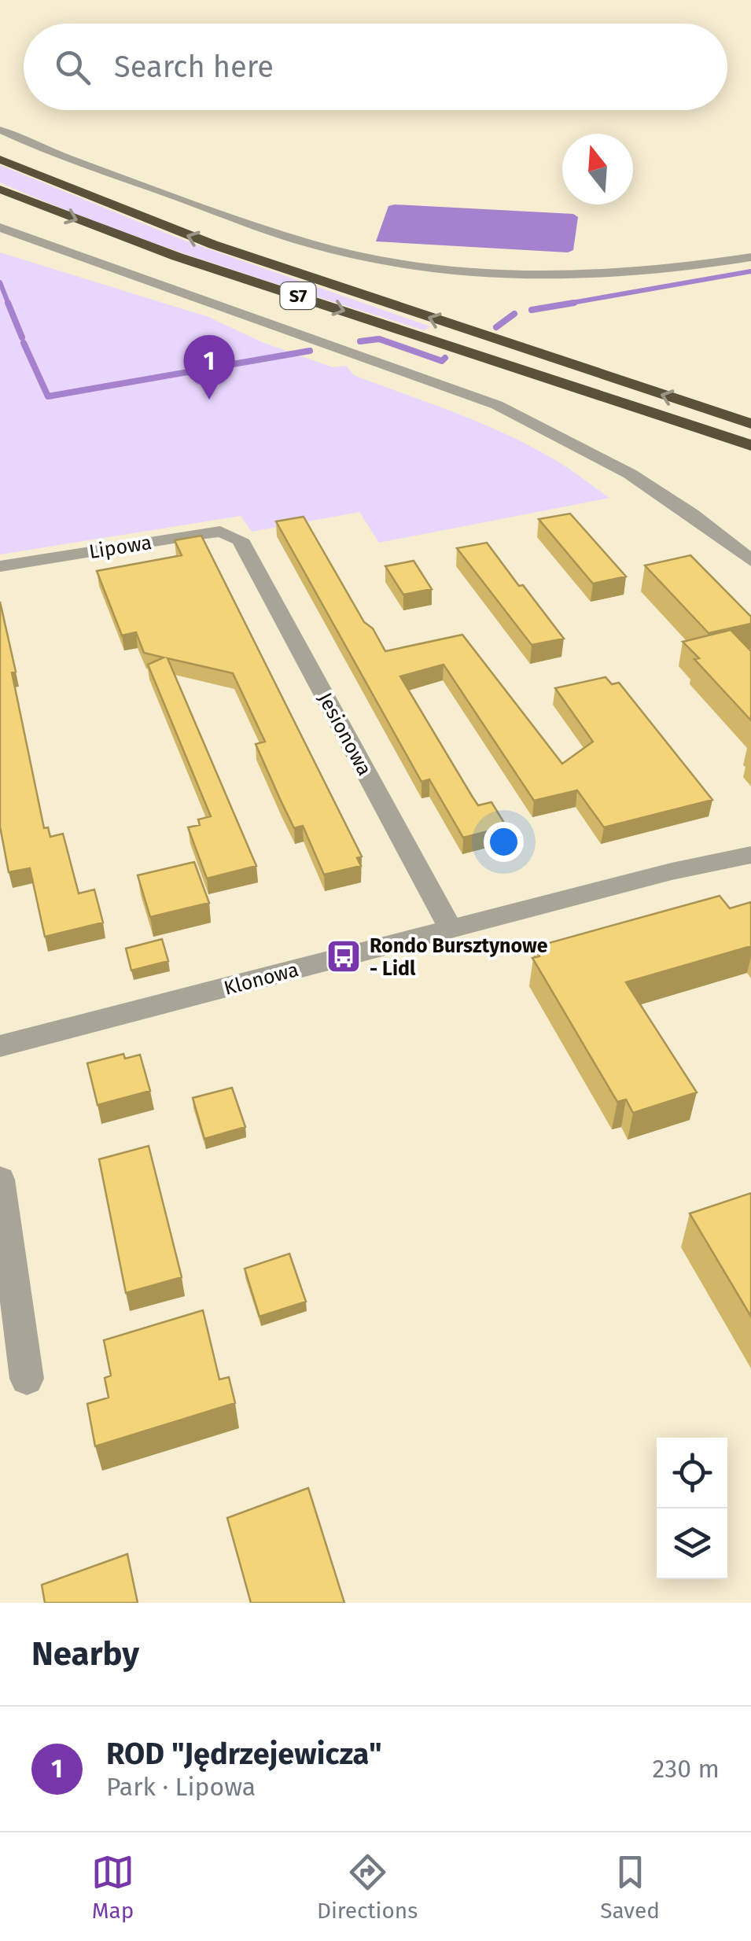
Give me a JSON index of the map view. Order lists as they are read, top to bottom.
{
  "streets": {
    "highway": ["S7"],
    "street": ["Lipowa", "Jesionowa", "Klonowa"]
  },
  "crossings": [
    ["Lipowa", "Jesionowa"],
    ["Jesionowa", "Klonowa"]
  ],
  "places": {
    "bus stop": ["Rondo Bursztynowe - Lidl"]
  },
  "north": "top",
  "page": {
    "search": "Search here",
    "pins": "1",
    "heading": "Nearby",
    "list": [
      {
        "mark": "1",
        "name": "ROD \"Jędrzejewicza\"",
        "note": "Park · Lipowa",
        "value": "230 m"
      }
    ],
    "nav": ["Map", "Directions", "Saved"]
  }
}
